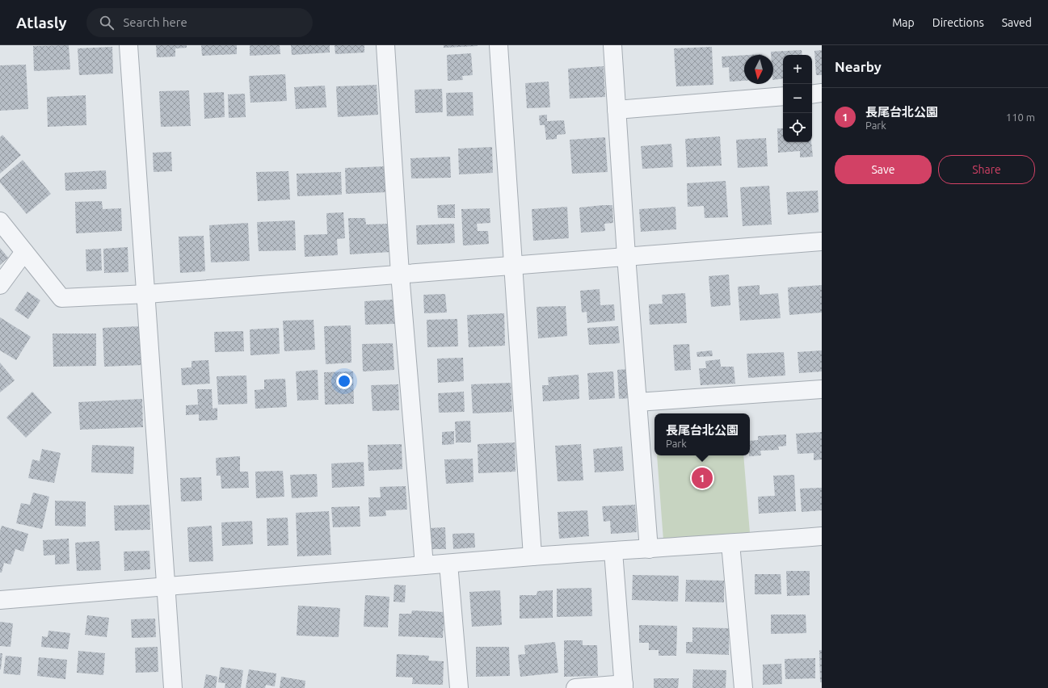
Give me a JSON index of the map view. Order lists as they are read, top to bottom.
{
  "north": "bottom",
  "page": {
    "header": "Atlasly",
    "search": "Search here",
    "nav": ["Map", "Directions", "Saved"],
    "heading": "Nearby",
    "map_buttons": ["+", "−"],
    "list": [
      {
        "mark": "1",
        "name": "長尾台北公園",
        "note": "Park",
        "value": "110 m"
      }
    ],
    "buttons": ["Save", "Share"],
    "popup": ["長尾台北公園", "Park"],
    "pins": "1"
  }
}
